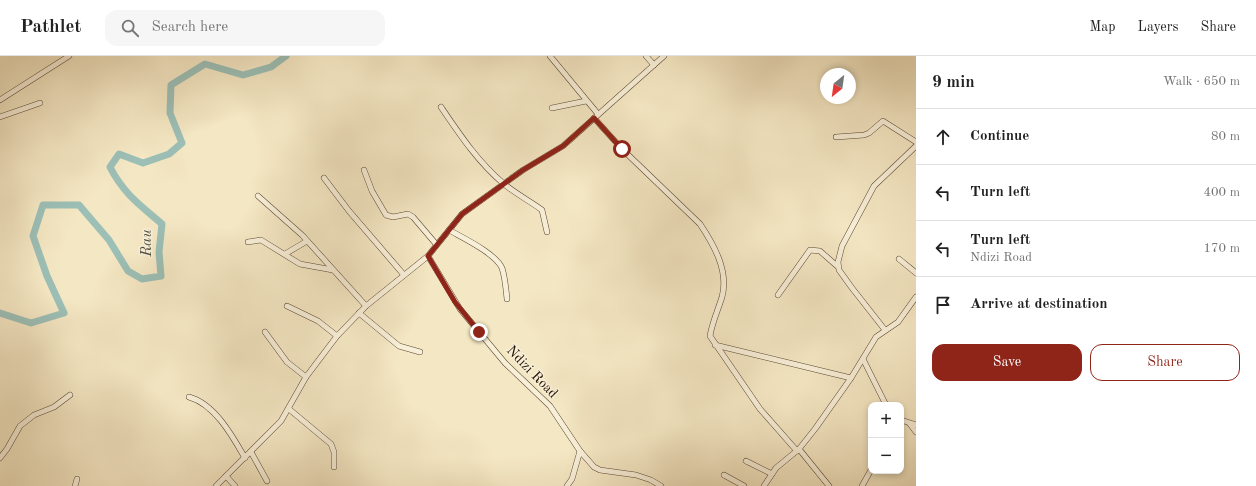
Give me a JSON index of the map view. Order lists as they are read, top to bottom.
{
  "streets": {
    "street": ["Ndizi Road"]
  },
  "water": ["Rau"],
  "north": "bottom left",
  "page": {
    "header": "Pathlet",
    "search": "Search here",
    "nav": ["Map", "Layers", "Share"],
    "heading": ["9 min", "Walk · 650 m"],
    "list": [
      ["Continue", "80 m"],
      ["Turn left", "400 m"],
      ["Turn left", "Ndizi Road", "170 m"],
      "Arrive at destination"
    ],
    "buttons": ["Save", "Share"],
    "map_buttons": ["+", "−"]
  }
}
